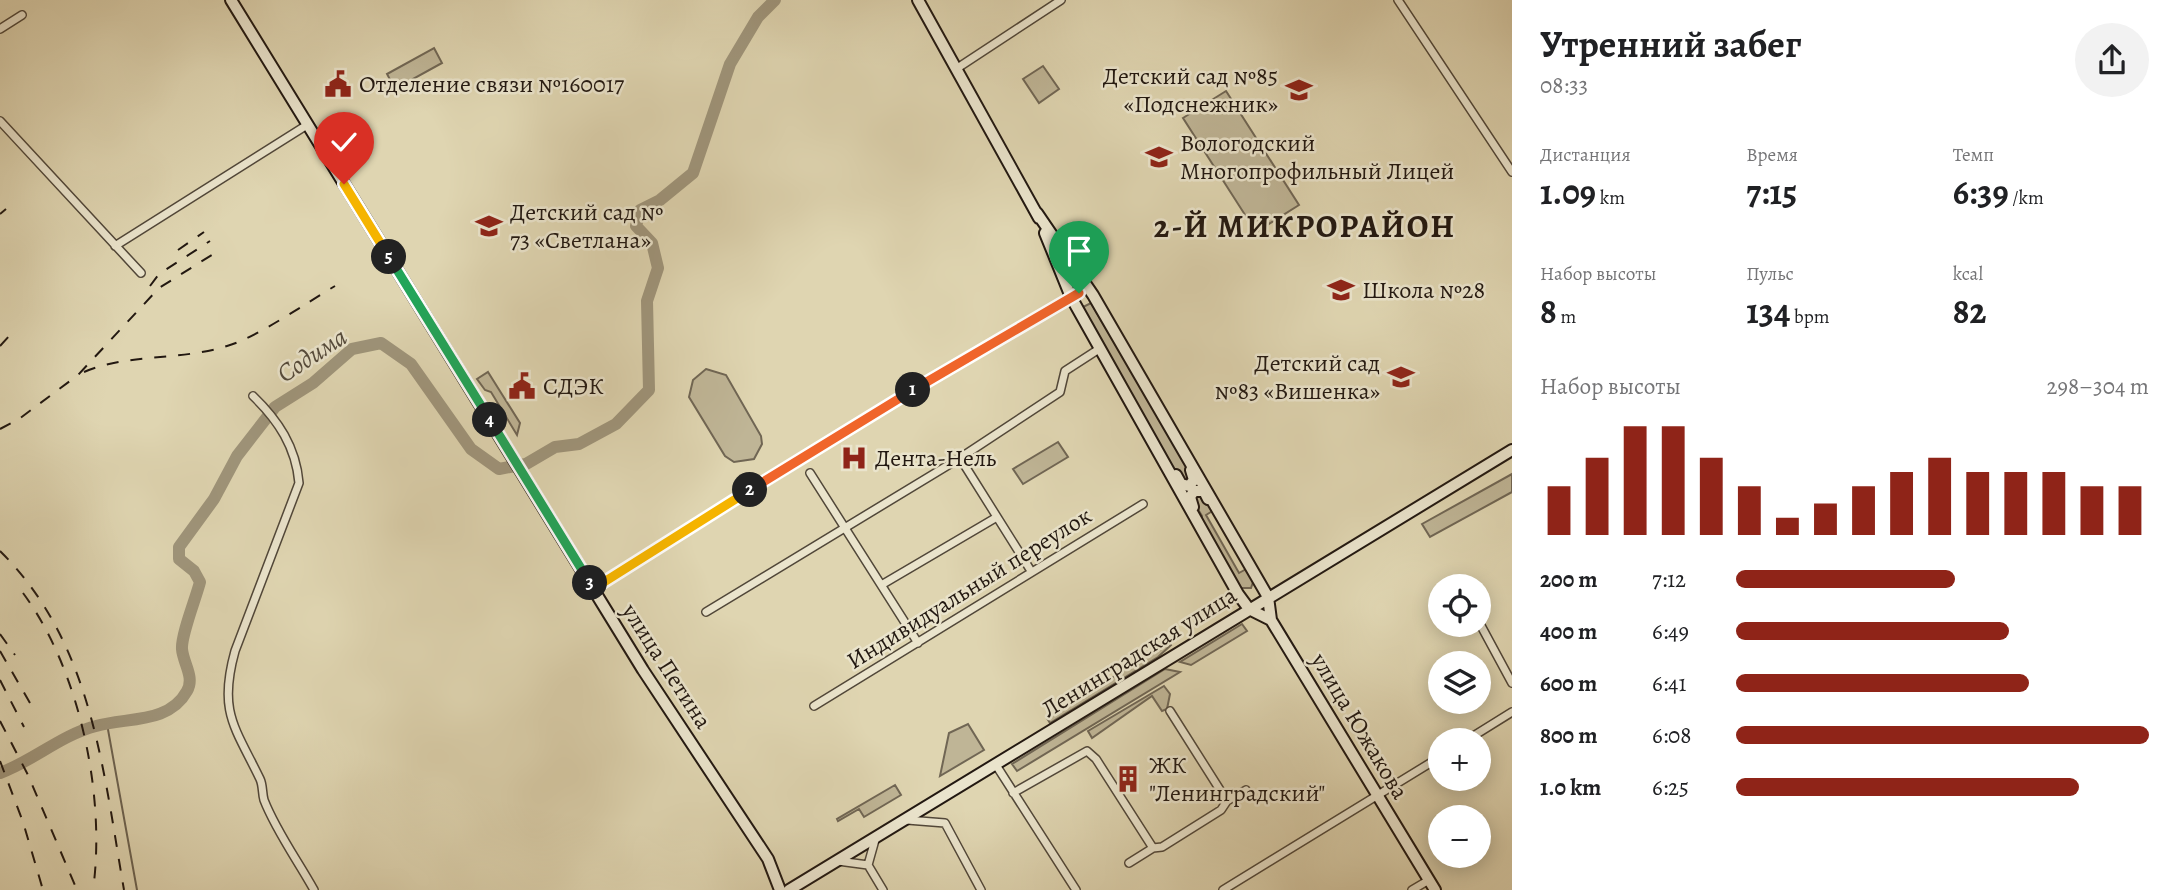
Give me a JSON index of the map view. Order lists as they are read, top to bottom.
{
  "streets": {
    "street": [
      "Индивидуальный переулок",
      "Ленинградская улица",
      "улица Петина",
      "улица Южакова"
    ]
  },
  "crossings": [
    ["Ленинградская улица", "улица Южакова"]
  ],
  "districts": ["2-Й МИКРОРАЙОН"],
  "water": ["Содима"],
  "places": {
    "public building": ["Отделение связи №160017", "СДЭК"],
    "school or university": [
      "Детский сад №85 «Подснежник»",
      "Вологодский Многопрофильный Лицей",
      "Детский сад № 73 «Светлана»",
      "Школа №28",
      "Детский сад №83 «Вишенка»"
    ],
    "hospital": ["Дента-Нель"],
    "building": ["ЖК \"Ленинградский\""]
  },
  "page": {
    "heading": ["Утренний забег", "08:33"],
    "stats": [
      ["Дистанция", "1.09 km"],
      ["Время", "7:15"],
      ["Темп", "6:39 /km"],
      ["Набор высоты", "8 m"],
      ["Пульс", "134 bpm"],
      ["kcal", "82"]
    ],
    "pins": [
      "5",
      "1",
      "4",
      "2",
      "3"
    ],
    "chart": ["Набор высоты", "298–304 m"],
    "list": [
      {
        "name": "200 m",
        "note": "7:12"
      },
      {
        "name": "400 m",
        "note": "6:49"
      },
      {
        "name": "600 m",
        "note": "6:41"
      },
      {
        "name": "800 m",
        "note": "6:08"
      },
      {
        "name": "1.0 km",
        "note": "6:25"
      }
    ],
    "map_buttons": ["+", "−"]
  }
}
